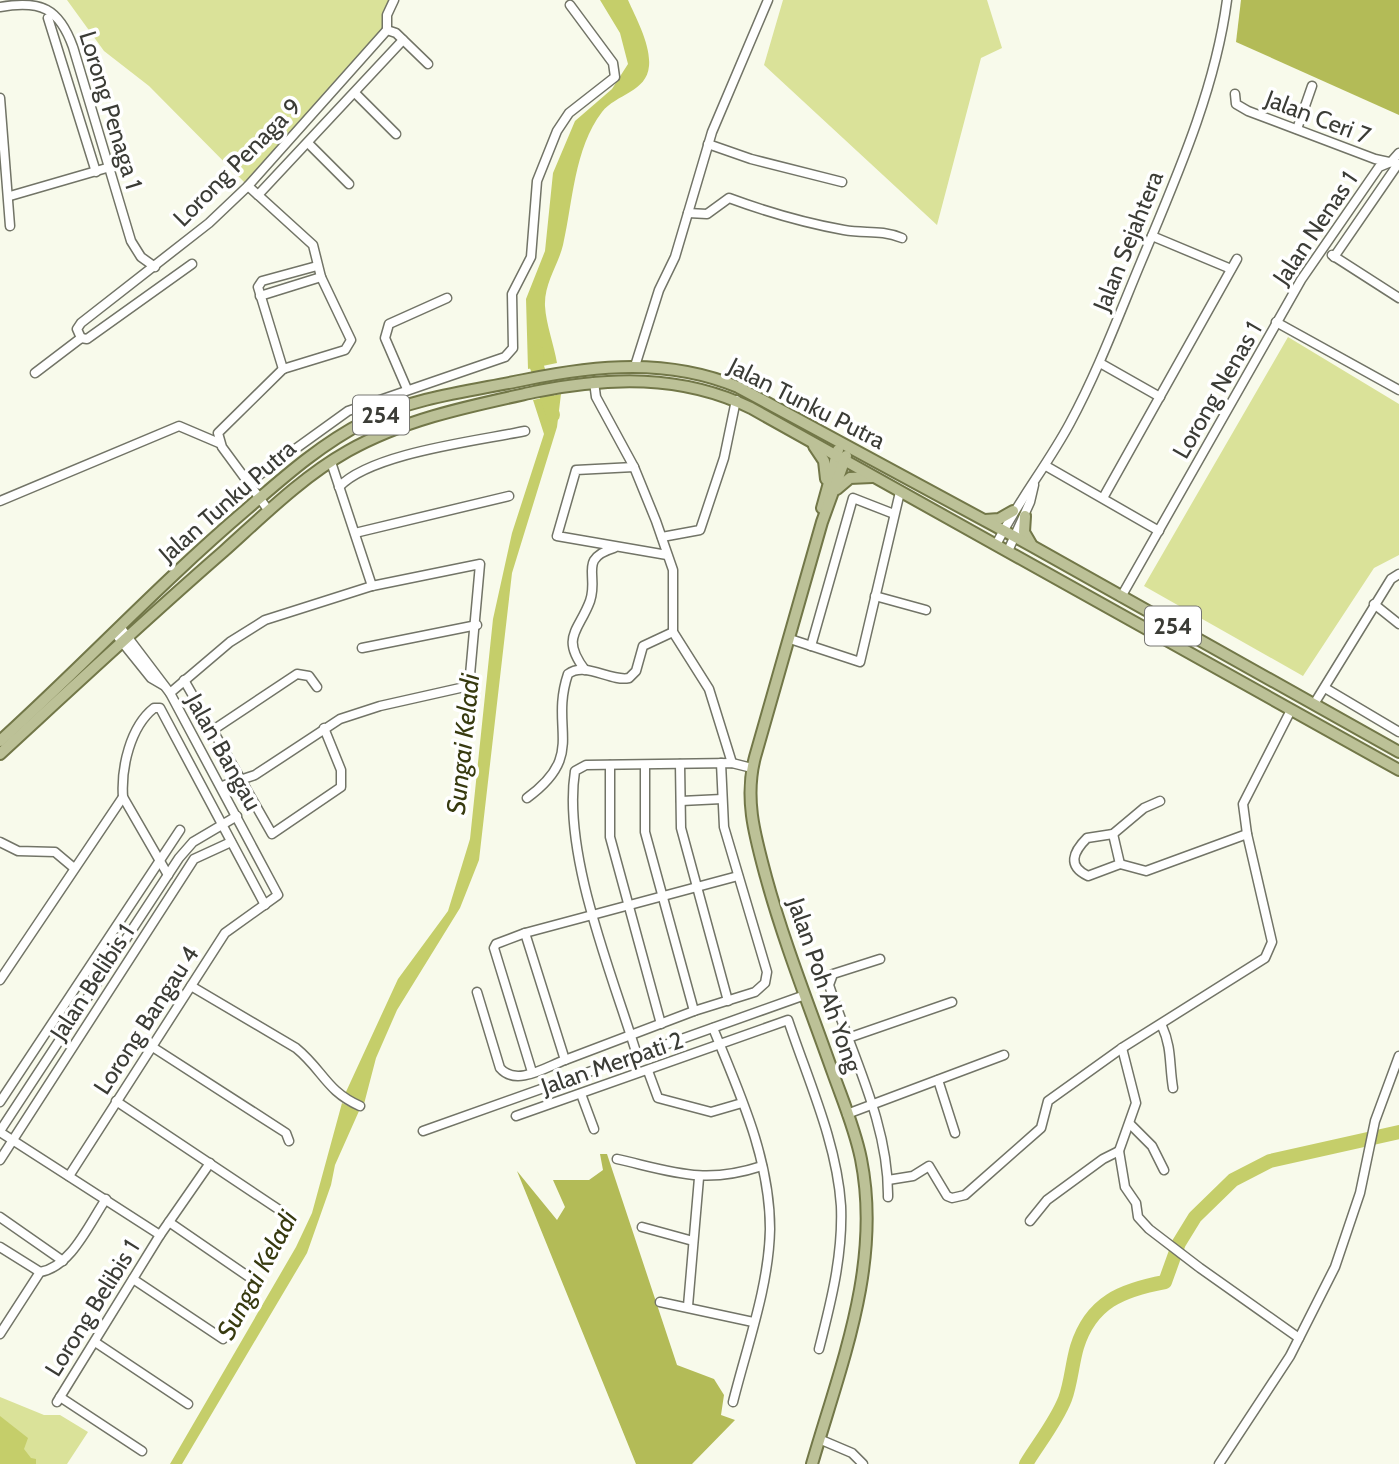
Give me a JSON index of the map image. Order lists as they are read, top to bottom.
{
  "streets": {
    "main road": ["Jalan Tunku Putra", "254", "Jalan Poh Ah Yong"],
    "street": [
      "Lorong Penaga 1",
      "Jalan Ceri 7",
      "Lorong Penaga 9",
      "Jalan Nenas 1",
      "Jalan Sejahtera",
      "Lorong Nenas 1",
      "Jalan Bangau",
      "Jalan Belibis 1",
      "Lorong Bangau 4",
      "Jalan Merpati 2",
      "Lorong Belibis 1"
    ]
  },
  "crossings": [
    ["Lorong Penaga 1", "Lorong Penaga 9"],
    ["Jalan Ceri 7", "Jalan Nenas 1"],
    ["Jalan Nenas 1", "Lorong Nenas 1"],
    ["Jalan Sejahtera", "Jalan Tunku Putra"],
    ["Lorong Nenas 1", "Jalan Tunku Putra"],
    ["Jalan Tunku Putra", "Jalan Poh Ah Yong"],
    ["Jalan Bangau", "Lorong Bangau 4"],
    ["Jalan Belibis 1", "Lorong Belibis 1"],
    ["Lorong Bangau 4", "Lorong Belibis 1"]
  ],
  "water": ["Sungai Keladi"]
}
